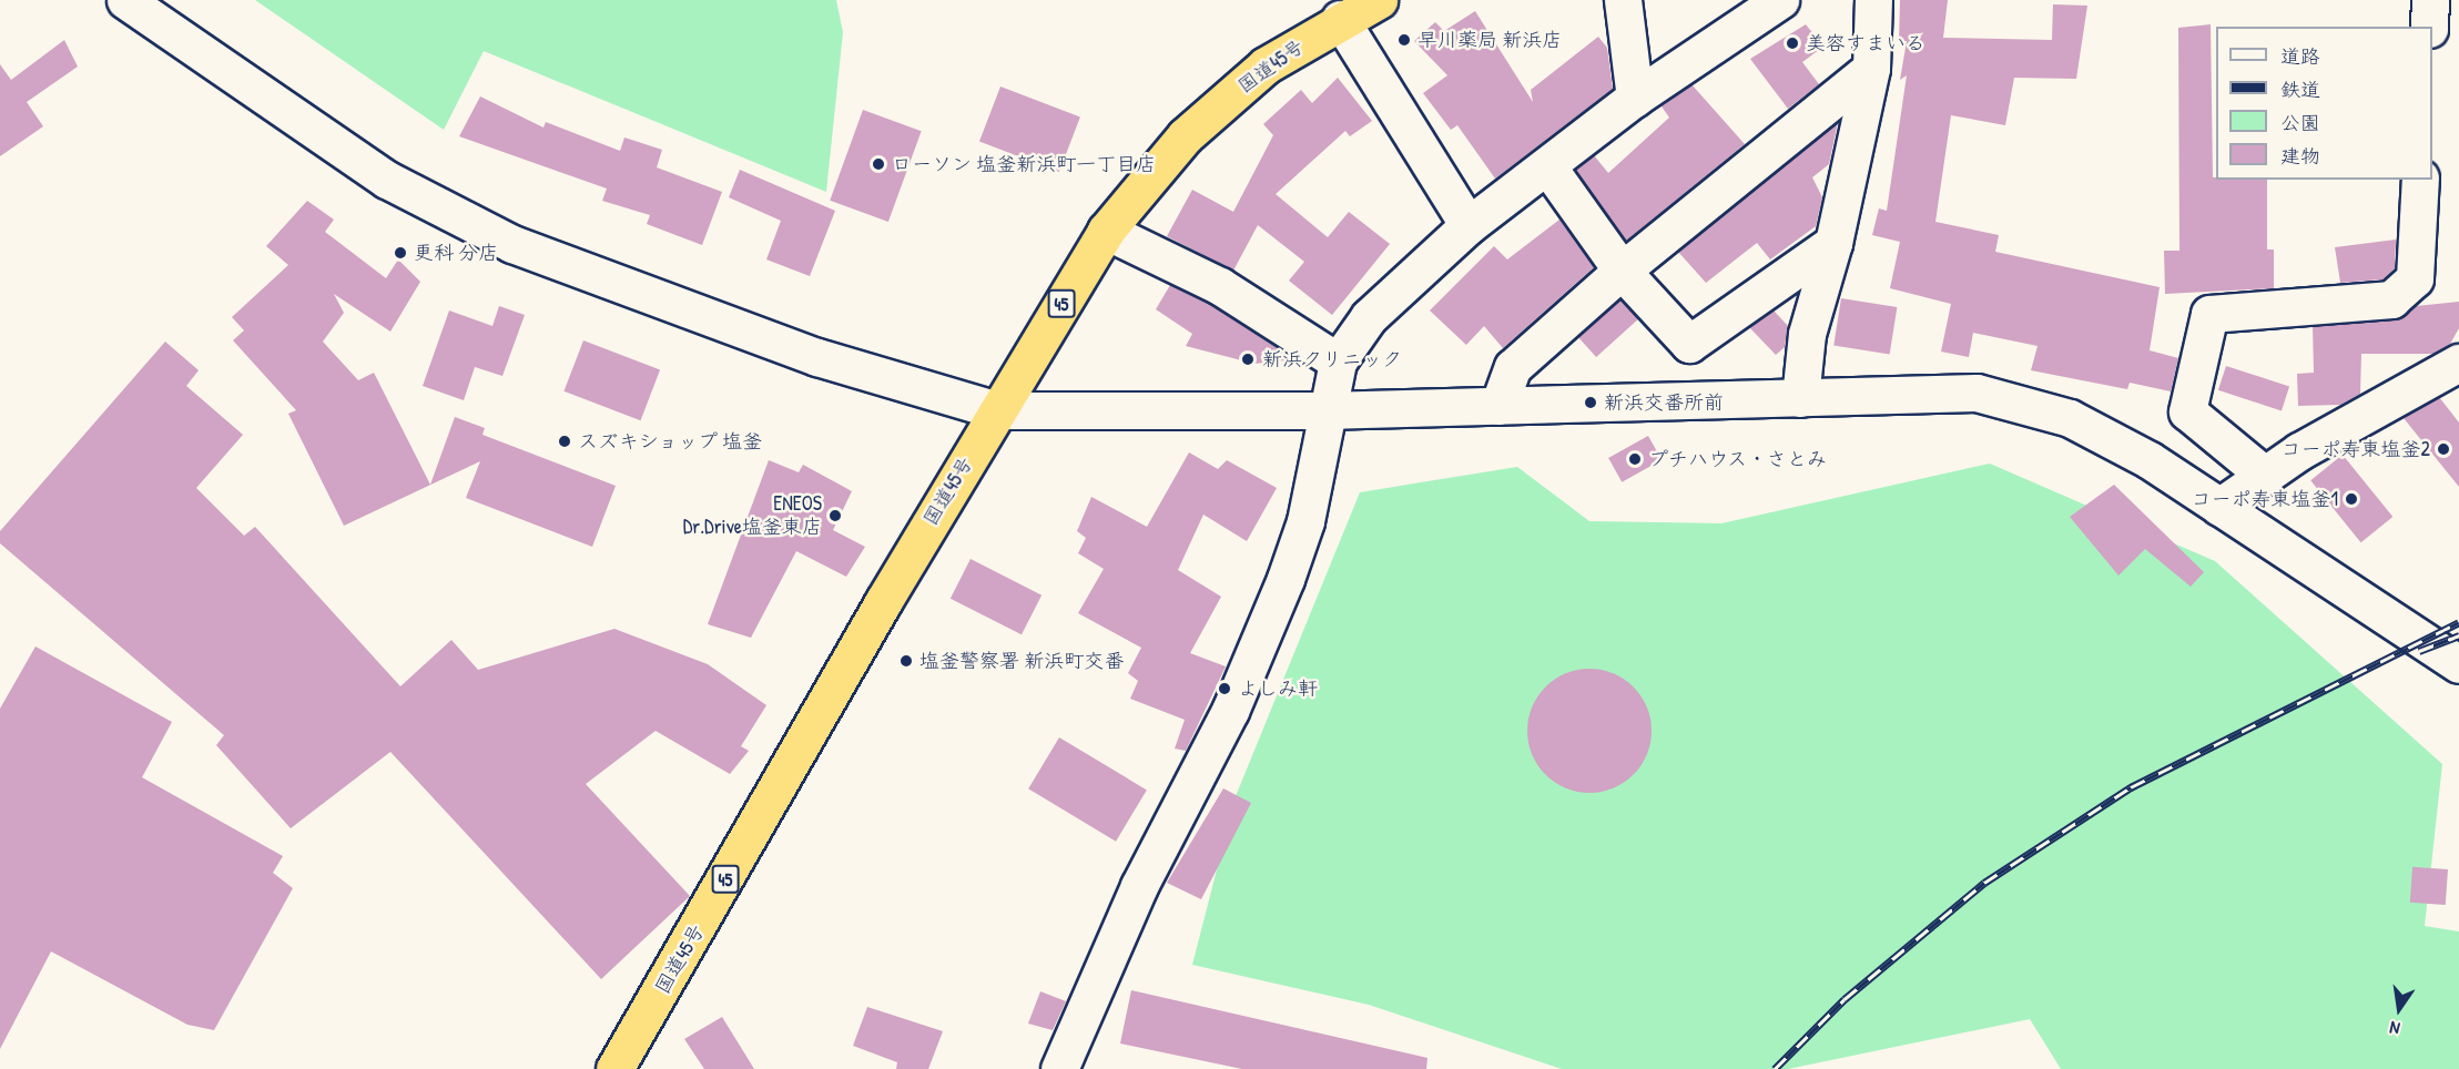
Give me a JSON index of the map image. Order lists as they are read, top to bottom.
{
  "streets": {
    "highway": ["国道45号", "45"]
  },
  "places": [
    "早川薬局 新浜店",
    "美容すまいる",
    "ローソン 塩釜新浜町一丁目店",
    "更科 分店",
    "新浜クリニック",
    "新浜交番所前",
    "スズキショップ 塩釜",
    "コーポ寿東塩釜2",
    "プチハウス・さとみ",
    "コーポ寿東塩釜1",
    "ENEOS Dr.Drive塩釜東店",
    "塩釜警察署 新浜町交番",
    "よしみ軒"
  ],
  "legend": [
    "道路",
    "鉄道",
    "公園",
    "建物"
  ],
  "north": "bottom"
}
